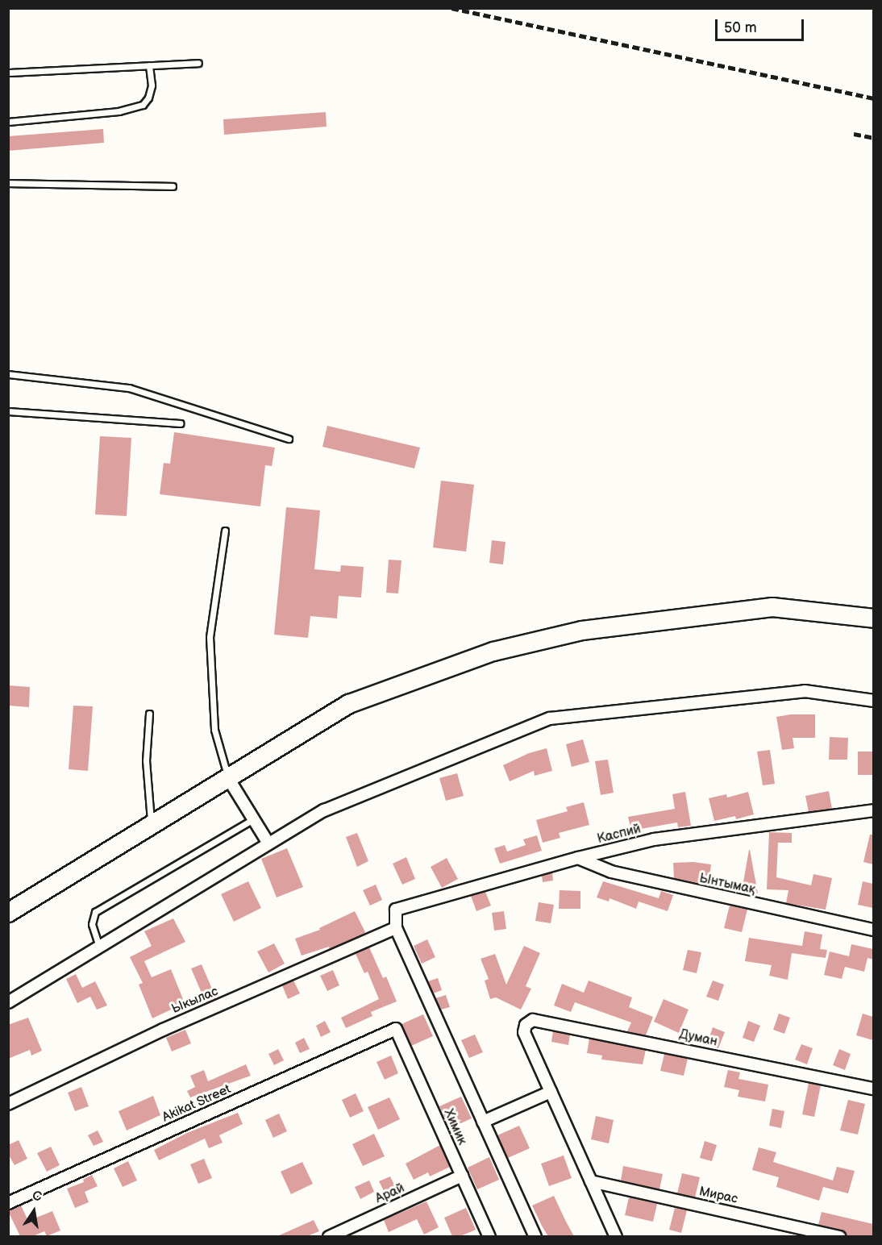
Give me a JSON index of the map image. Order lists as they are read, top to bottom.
{
  "streets": {
    "street": [
      "Каспий",
      "Ынтымақ",
      "Ыкылас",
      "Думан",
      "Akikat Street",
      "Химик",
      "Арай",
      "Мирас"
    ]
  },
  "crossings": [
    ["Каспий", "Ынтымақ"],
    ["Каспий", "Ыкылас"],
    ["Akikat Street", "Химик"],
    ["Химик", "Арай"]
  ],
  "scale_bar": "50 m",
  "north": "top"
}
